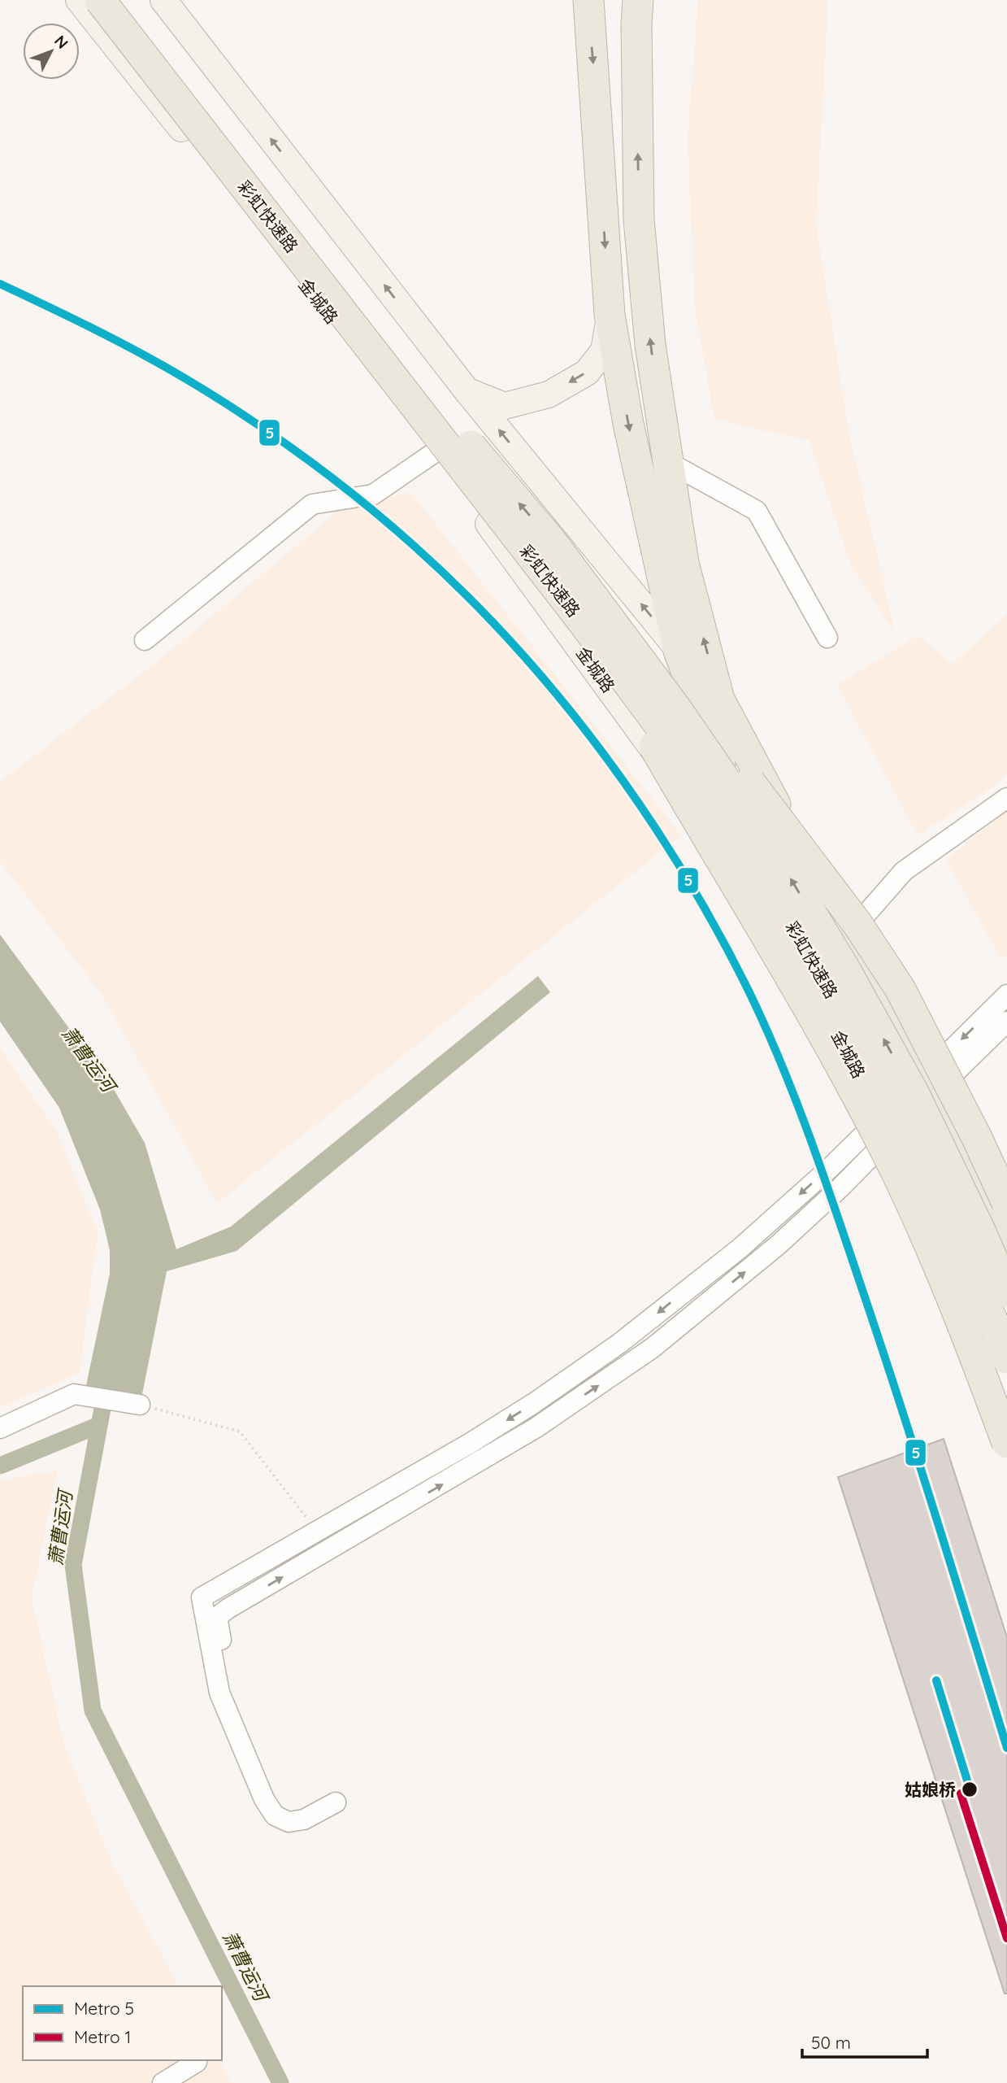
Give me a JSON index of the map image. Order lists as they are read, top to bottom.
{
  "streets": {
    "highway": ["彩虹快速路", "金城路"]
  },
  "water": ["萧曹运河"],
  "places": ["姑娘桥"],
  "lines": ["metro line 5", "metro line 1"],
  "legend": ["Metro 5", "Metro 1"],
  "scale_bar": "50 m",
  "north": "top right"
}
